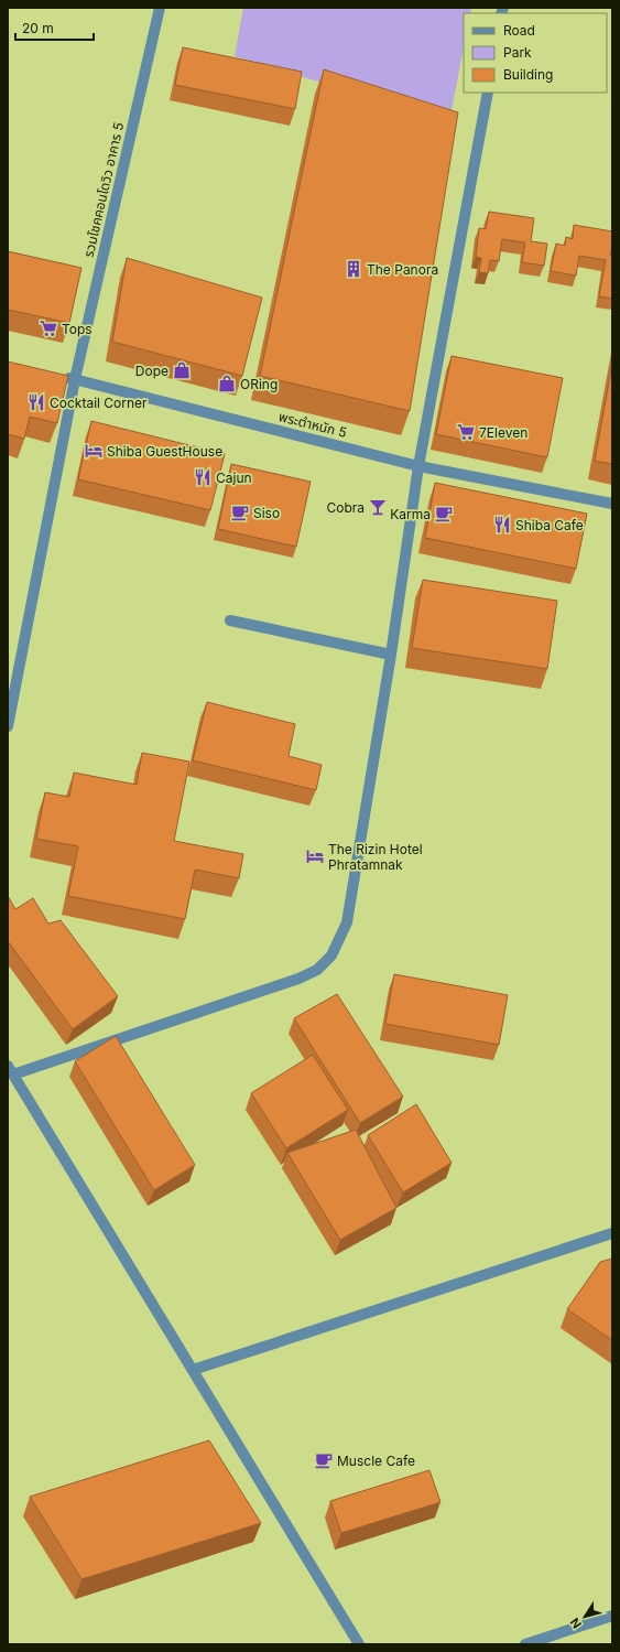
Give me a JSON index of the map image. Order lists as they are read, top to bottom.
{
  "streets": {
    "street": ["รวมโชคคอนโดวิว อาคาร 5", "พระตำหนัก 5"]
  },
  "crossings": [
    ["รวมโชคคอนโดวิว อาคาร 5", "พระตำหนัก 5"]
  ],
  "places": {
    "building": ["The Panora"],
    "supermarket": ["Tops", "7Eleven"],
    "shop": ["Dope", "ORing"],
    "restaurant": ["Cocktail Corner", "Cajun", "Shiba Cafe"],
    "hotel": ["Shiba GuestHouse", "The Rizin Hotel Phratamnak"],
    "bar": ["Cobra"],
    "cafe": ["Siso", "Karma", "Muscle Cafe"]
  },
  "legend": ["Road", "Park", "Building"],
  "scale_bar": "20 m",
  "north": "bottom left"
}
